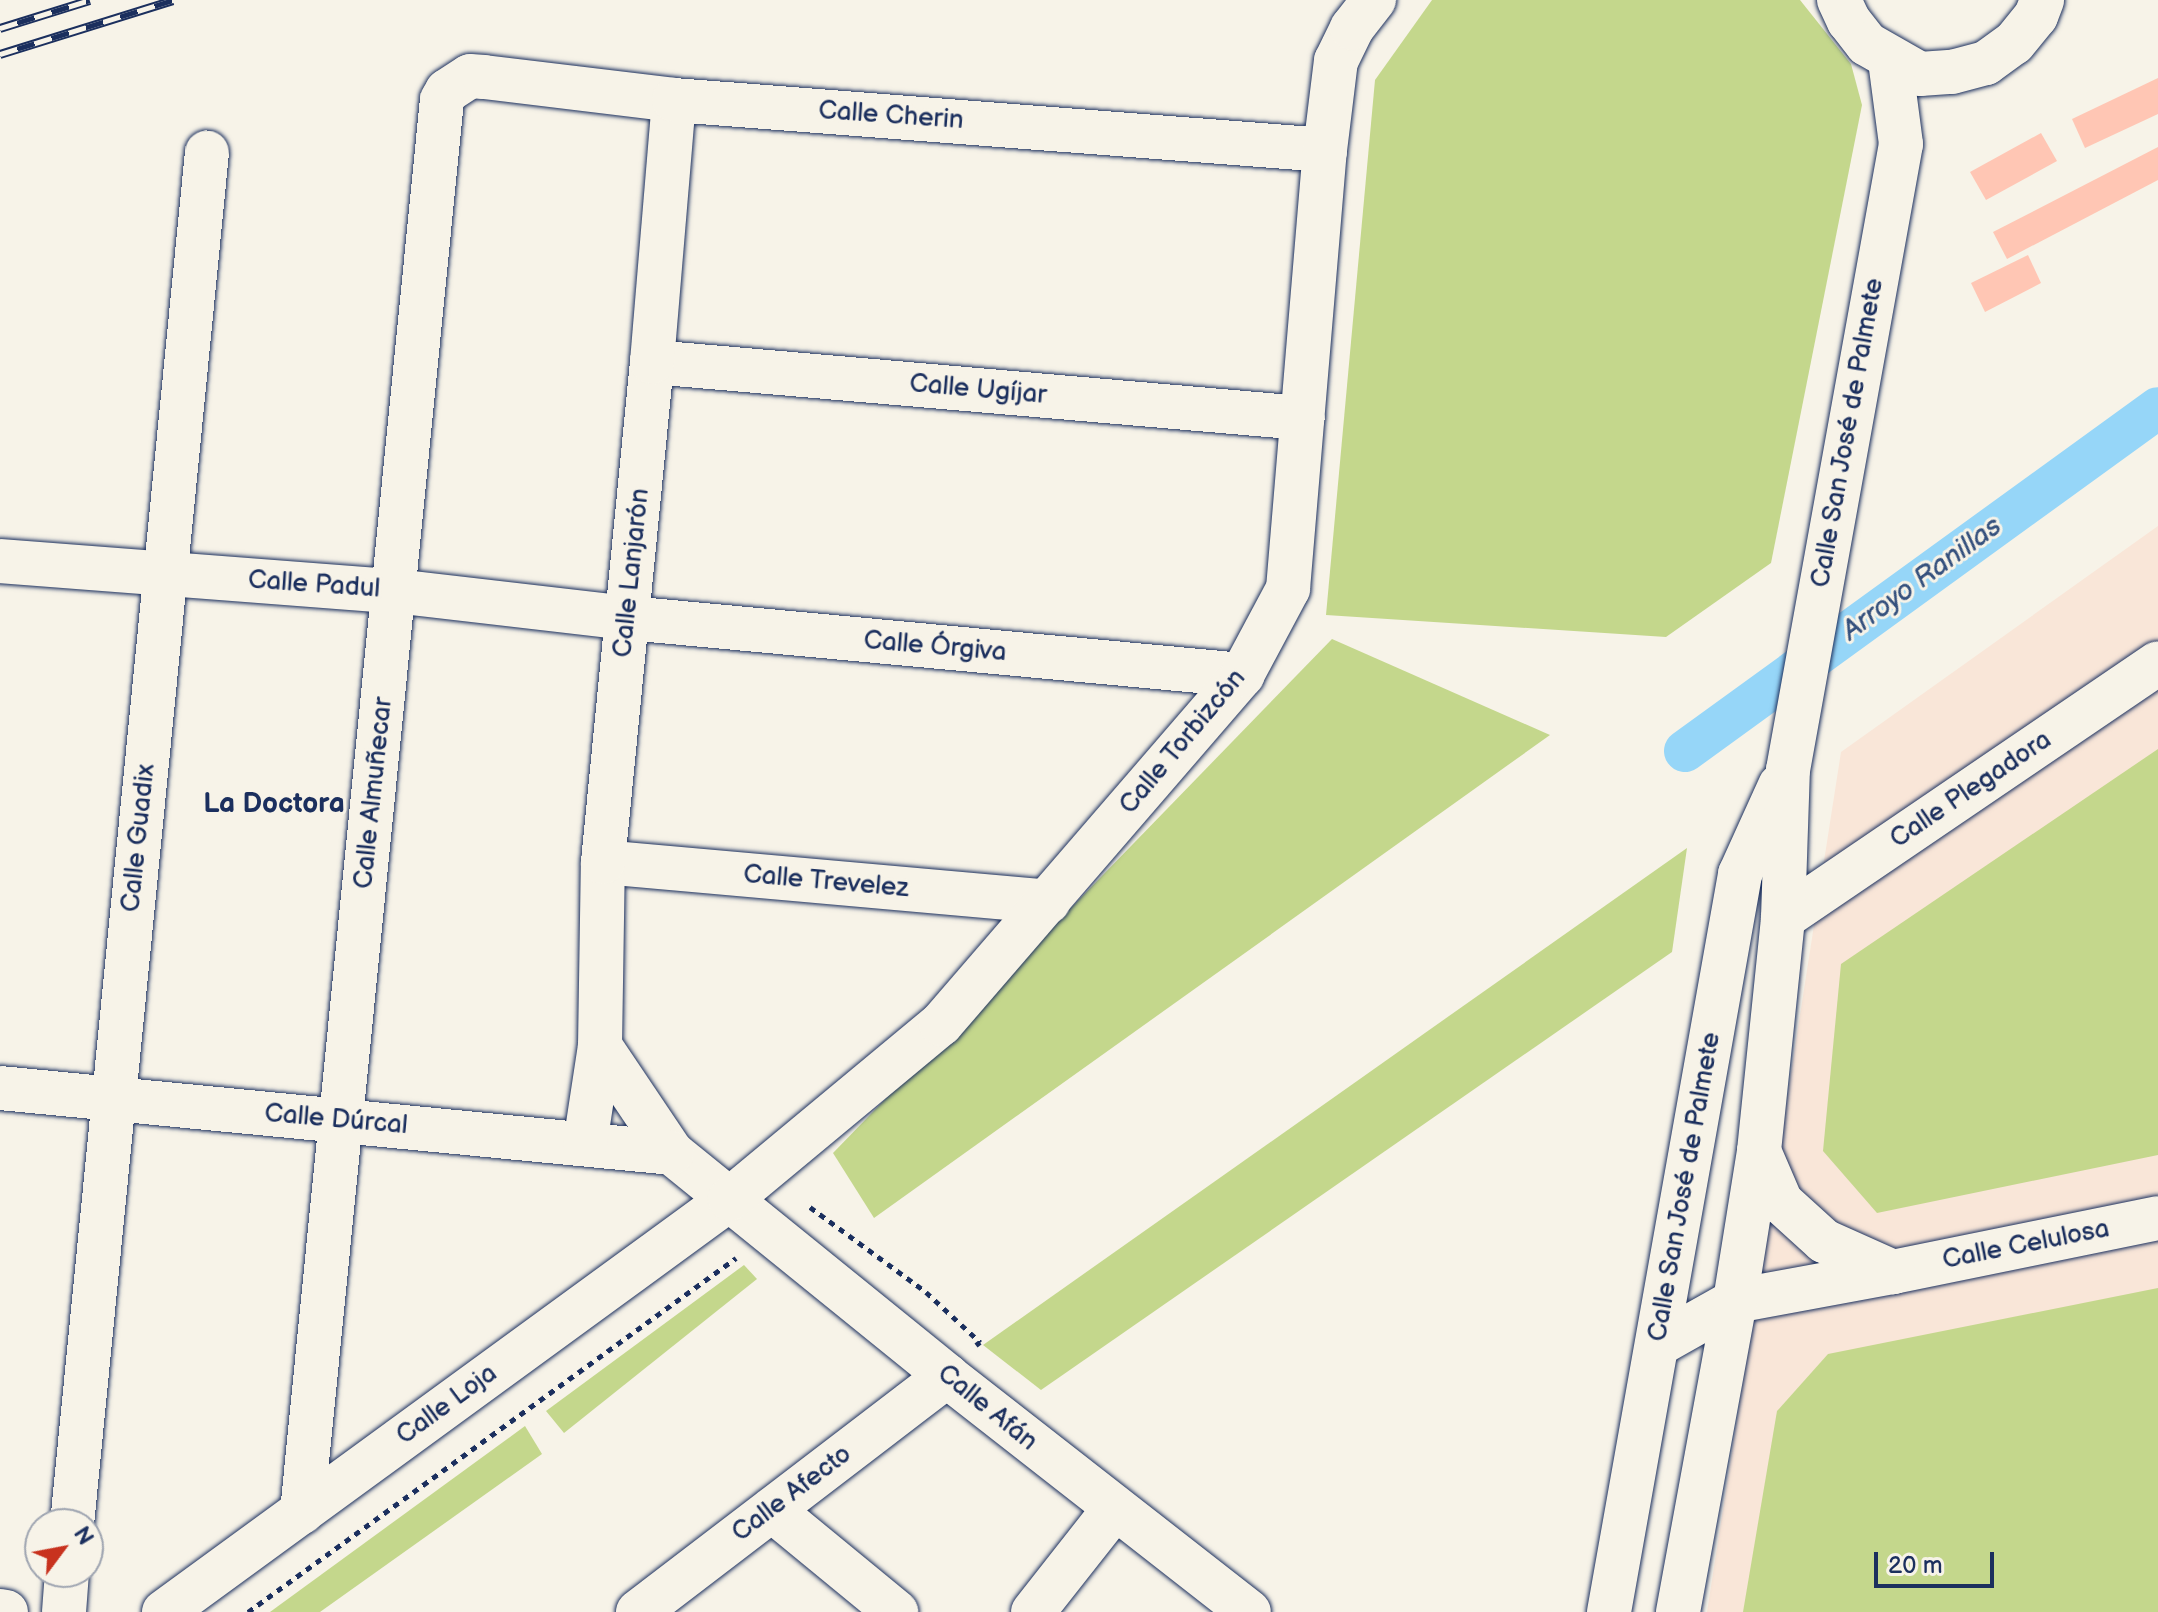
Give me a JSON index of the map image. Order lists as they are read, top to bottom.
{
  "streets": {
    "street": [
      "Calle Cherin",
      "Calle Ugíjar",
      "Calle San José de Palmete",
      "Calle Lanjarón",
      "Calle Padul",
      "Calle Órgiva",
      "Calle Torbizcón",
      "Calle Plegadora",
      "Calle Almuñecar",
      "Calle Guadix",
      "Calle Trevelez",
      "Calle Dúrcal",
      "Calle Celulosa",
      "Calle Loja",
      "Calle Afán",
      "Calle Afecto"
    ]
  },
  "crossings": [
    ["Calle Cherin", "Calle Lanjarón"],
    ["Calle Cherin", "Calle Torbizcón"],
    ["Calle Cherin", "Calle Almuñecar"],
    ["Calle Ugíjar", "Calle Lanjarón"],
    ["Calle Ugíjar", "Calle Torbizcón"],
    ["Calle San José de Palmete", "Calle Plegadora"],
    ["Calle San José de Palmete", "Calle Celulosa"],
    ["Calle Lanjarón", "Calle Padul"],
    ["Calle Lanjarón", "Calle Órgiva"],
    ["Calle Lanjarón", "Calle Trevelez"],
    ["Calle Lanjarón", "Calle Dúrcal"],
    ["Calle Padul", "Calle Órgiva"],
    ["Calle Padul", "Calle Almuñecar"],
    ["Calle Padul", "Calle Guadix"],
    ["Calle Órgiva", "Calle Torbizcón"],
    ["Calle Torbizcón", "Calle Trevelez"],
    ["Calle Torbizcón", "Calle Loja"],
    ["Calle Torbizcón", "Calle Afán"],
    ["Calle Almuñecar", "Calle Dúrcal"],
    ["Calle Almuñecar", "Calle Loja"],
    ["Calle Guadix", "Calle Dúrcal"],
    ["Calle Loja", "Calle Afán"],
    ["Calle Afán", "Calle Afecto"]
  ],
  "districts": ["La Doctora"],
  "water": ["Arroyo Ranillas"],
  "scale_bar": "20 m",
  "north": "top right"
}
